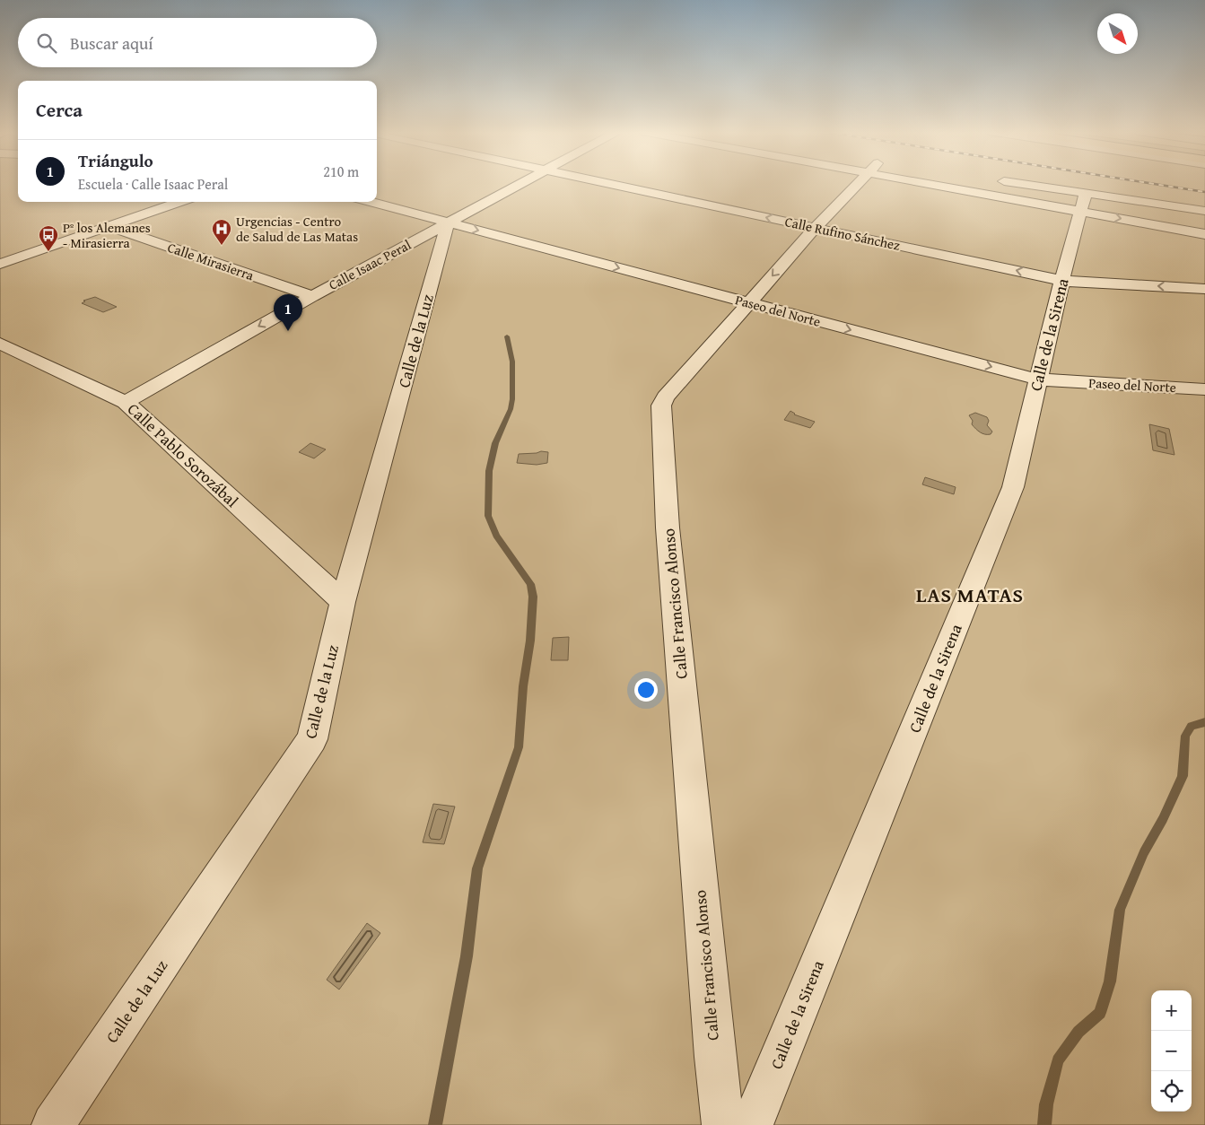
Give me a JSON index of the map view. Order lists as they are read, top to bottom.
{
  "streets": {
    "street": [
      "Calle Rufino Sánchez",
      "Calle Mirasierra",
      "Calle Isaac Peral",
      "Paseo del Norte",
      "Calle de la Sirena",
      "Calle de la Luz",
      "Calle Pablo Sorozábal",
      "Calle Francisco Alonso"
    ]
  },
  "crossings": [
    ["Calle Rufino Sánchez", "Calle de la Sirena"],
    ["Calle Rufino Sánchez", "Calle Francisco Alonso"],
    ["Calle Mirasierra", "Calle Isaac Peral"],
    ["Calle Isaac Peral", "Paseo del Norte"],
    ["Calle Isaac Peral", "Calle de la Luz"],
    ["Calle Isaac Peral", "Calle Pablo Sorozábal"],
    ["Paseo del Norte", "Calle de la Sirena"],
    ["Paseo del Norte", "Calle de la Luz"],
    ["Paseo del Norte", "Calle Francisco Alonso"],
    ["Calle de la Luz", "Calle Pablo Sorozábal"]
  ],
  "districts": ["LAS MATAS"],
  "places": {
    "hospital": ["Urgencias - Centro de Salud de Las Matas"],
    "bus stop": ["Pº los Alemanes - Mirasierra"]
  },
  "north": "bottom right",
  "page": {
    "search": "Buscar aquí",
    "heading": "Cerca",
    "list": [
      {
        "mark": "1",
        "name": "Triángulo",
        "note": "Escuela · Calle Isaac Peral",
        "value": "210 m"
      }
    ],
    "pins": "1",
    "map_buttons": ["+", "−"]
  }
}
